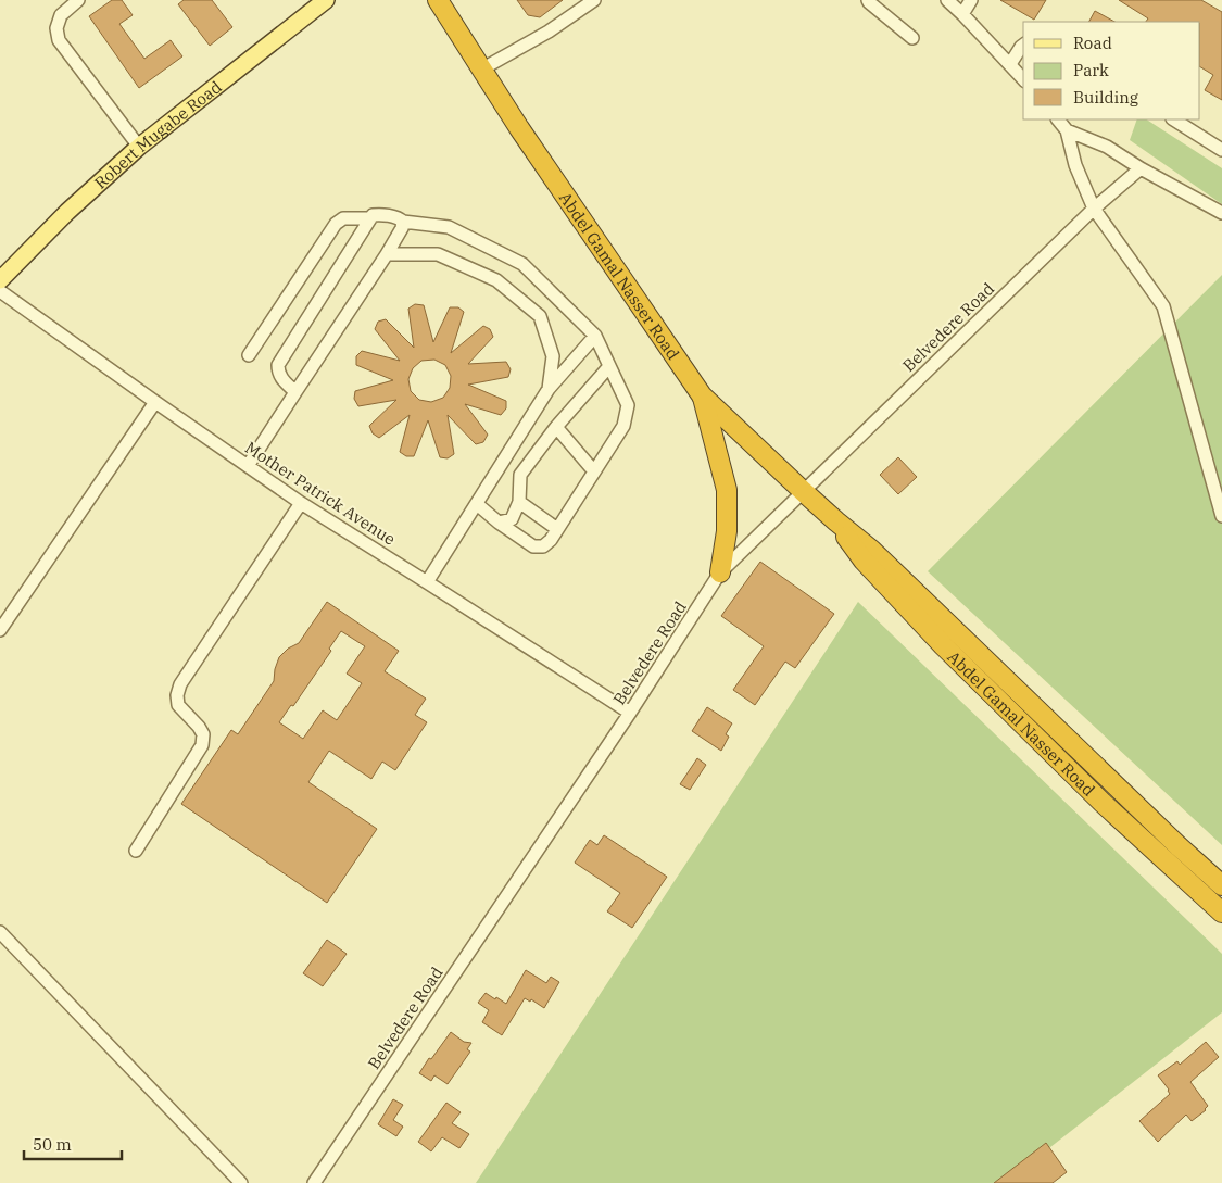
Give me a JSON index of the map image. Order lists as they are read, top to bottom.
{
  "streets": {
    "highway": ["Abdel Gamal Nasser Road"],
    "main road": ["Robert Mugabe Road"],
    "street": ["Belvedere Road", "Mother Patrick Avenue"]
  },
  "crossings": [
    ["Abdel Gamal Nasser Road", "Belvedere Road"],
    ["Belvedere Road", "Mother Patrick Avenue"]
  ],
  "legend": ["Road", "Park", "Building"],
  "scale_bar": "50 m"
}
